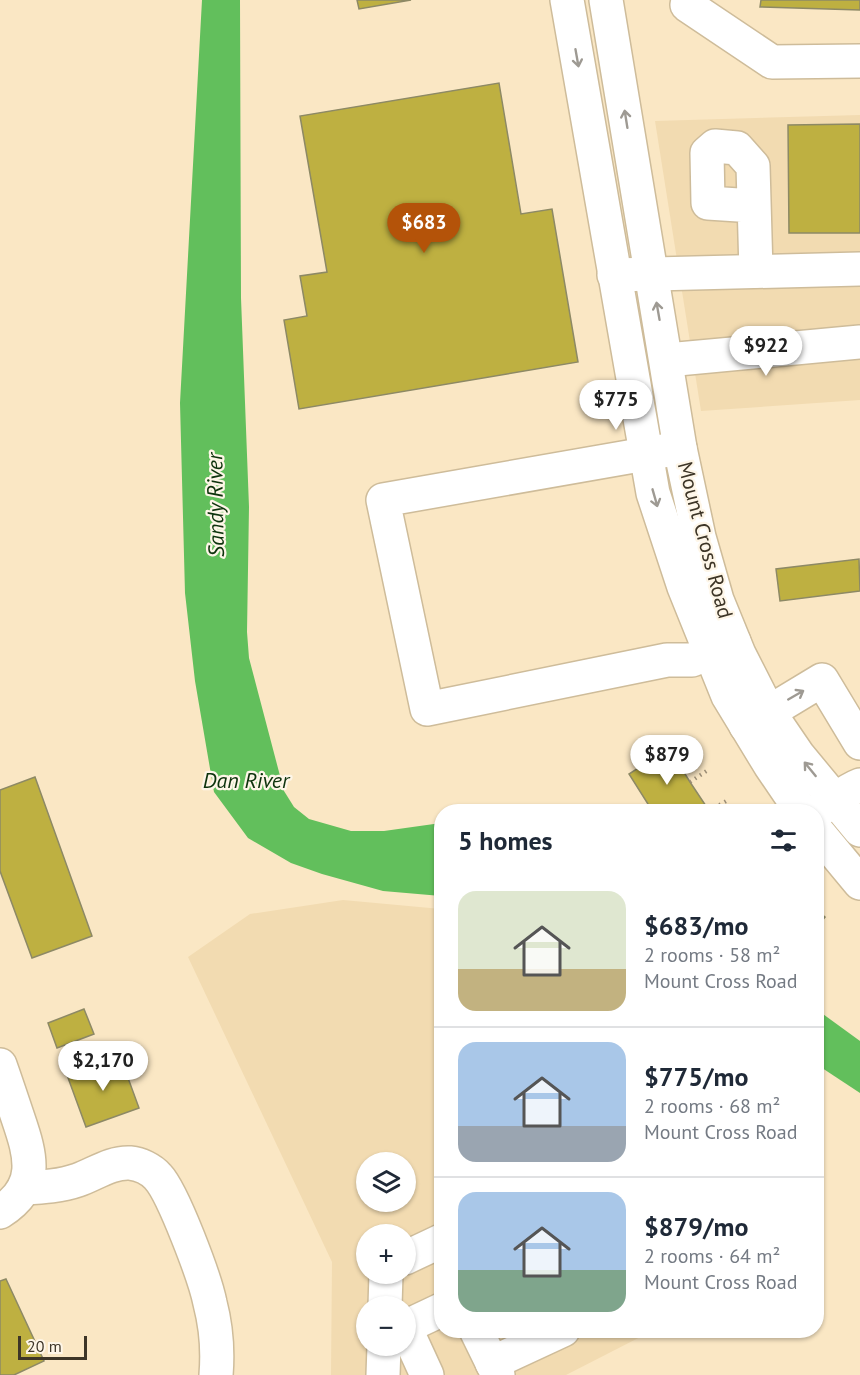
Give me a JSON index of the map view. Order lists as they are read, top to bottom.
{
  "streets": {
    "main road": ["Mount Cross Road"]
  },
  "water": ["Sandy River", "Dan River"],
  "scale_bar": "20 m",
  "page": {
    "price": [
      "$683",
      "$922",
      "$775",
      "$879",
      "$2,170"
    ],
    "heading": "5 homes",
    "list": [
      {
        "name": "$683/mo",
        "note": "2 rooms · 58 m² · Mount Cross Road"
      },
      {
        "name": "$775/mo",
        "note": "2 rooms · 68 m² · Mount Cross Road"
      },
      {
        "name": "$879/mo",
        "note": "2 rooms · 64 m² · Mount Cross Road"
      }
    ],
    "map_buttons": ["+", "−"],
    "scale": "20 m"
  }
}
